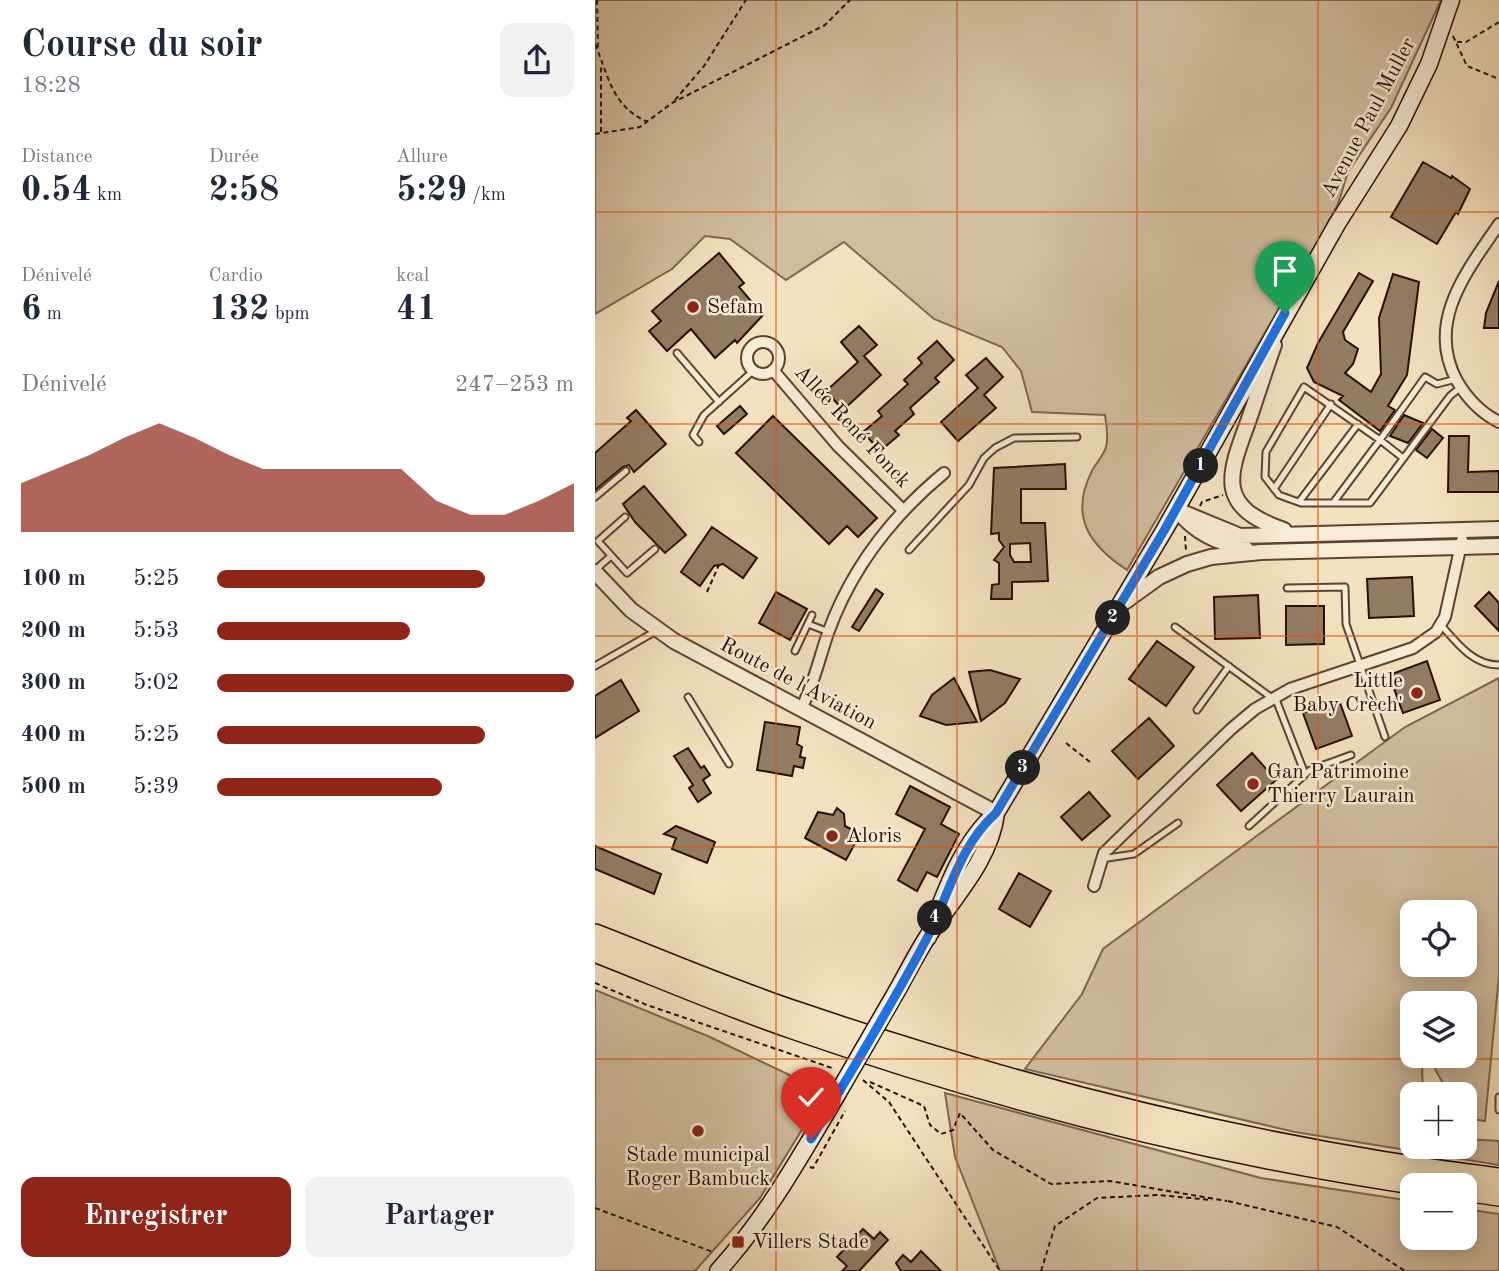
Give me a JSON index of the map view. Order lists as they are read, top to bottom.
{
  "streets": {
    "main road": ["Avenue Paul Muller"],
    "street": ["Allée René Fonck", "Route de l'Aviation"]
  },
  "crossings": [
    ["Avenue Paul Muller", "Route de l'Aviation"]
  ],
  "places": {
    "other": [
      "Sefam",
      "Little Baby Crèch'",
      "Gan Patrimoine Thierry Laurain",
      "Aloris",
      "Stade municipal Roger Bambuck"
    ],
    "transit": ["Villers Stade"]
  },
  "page": {
    "heading": ["Course du soir", "18:28"],
    "stats": [
      ["Distance", "0.54 km"],
      ["Durée", "2:58"],
      ["Allure", "5:29 /km"],
      ["Dénivelé", "6 m"],
      ["Cardio", "132 bpm"],
      ["kcal", "41"]
    ],
    "chart": ["Dénivelé", "247–253 m"],
    "pins": [
      "1",
      "2",
      "3",
      "4"
    ],
    "list": [
      {
        "name": "100 m",
        "note": "5:25"
      },
      {
        "name": "200 m",
        "note": "5:53"
      },
      {
        "name": "300 m",
        "note": "5:02"
      },
      {
        "name": "400 m",
        "note": "5:25"
      },
      {
        "name": "500 m",
        "note": "5:39"
      }
    ],
    "map_buttons": ["+", "−"],
    "buttons": ["Enregistrer", "Partager"]
  }
}
